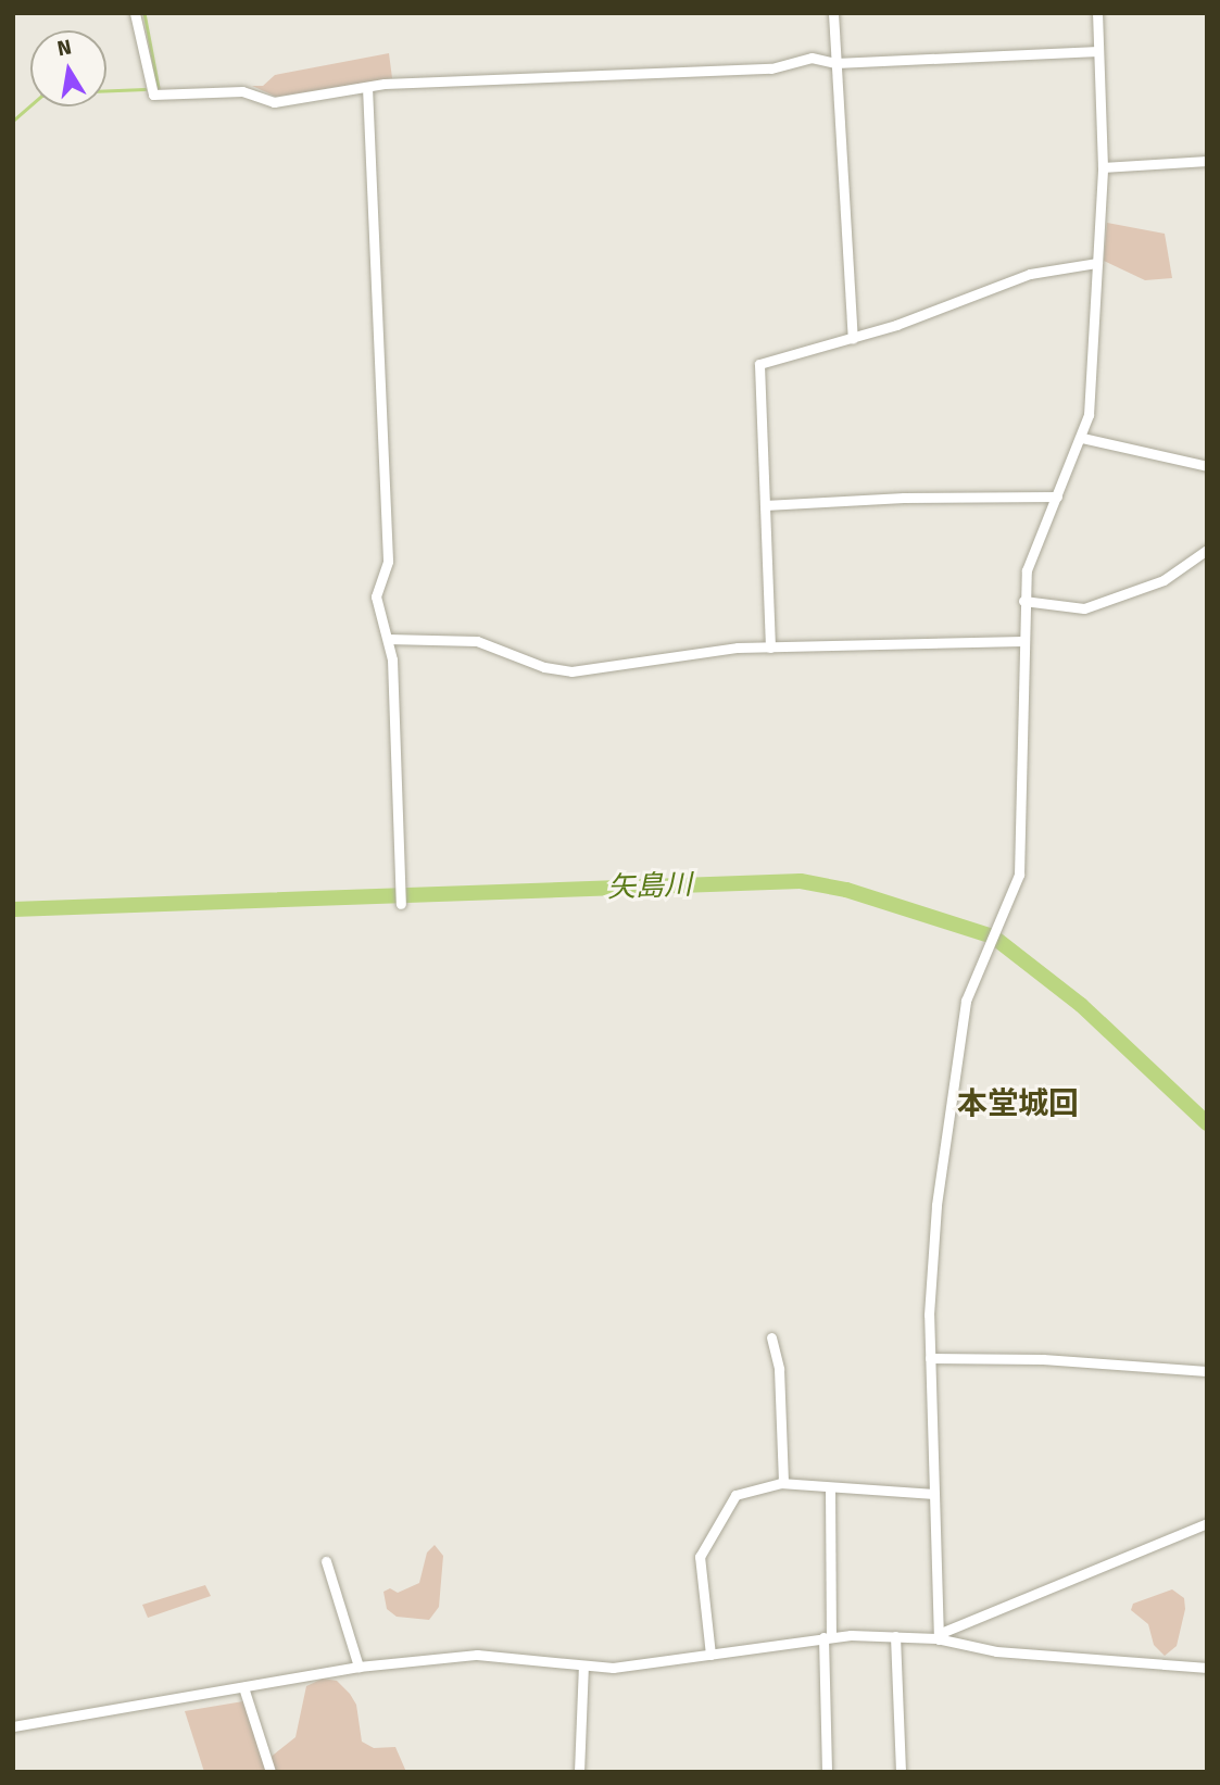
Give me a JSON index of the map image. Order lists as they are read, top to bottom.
{
  "districts": ["本堂城回"],
  "water": ["矢島川"],
  "north": "top"
}
